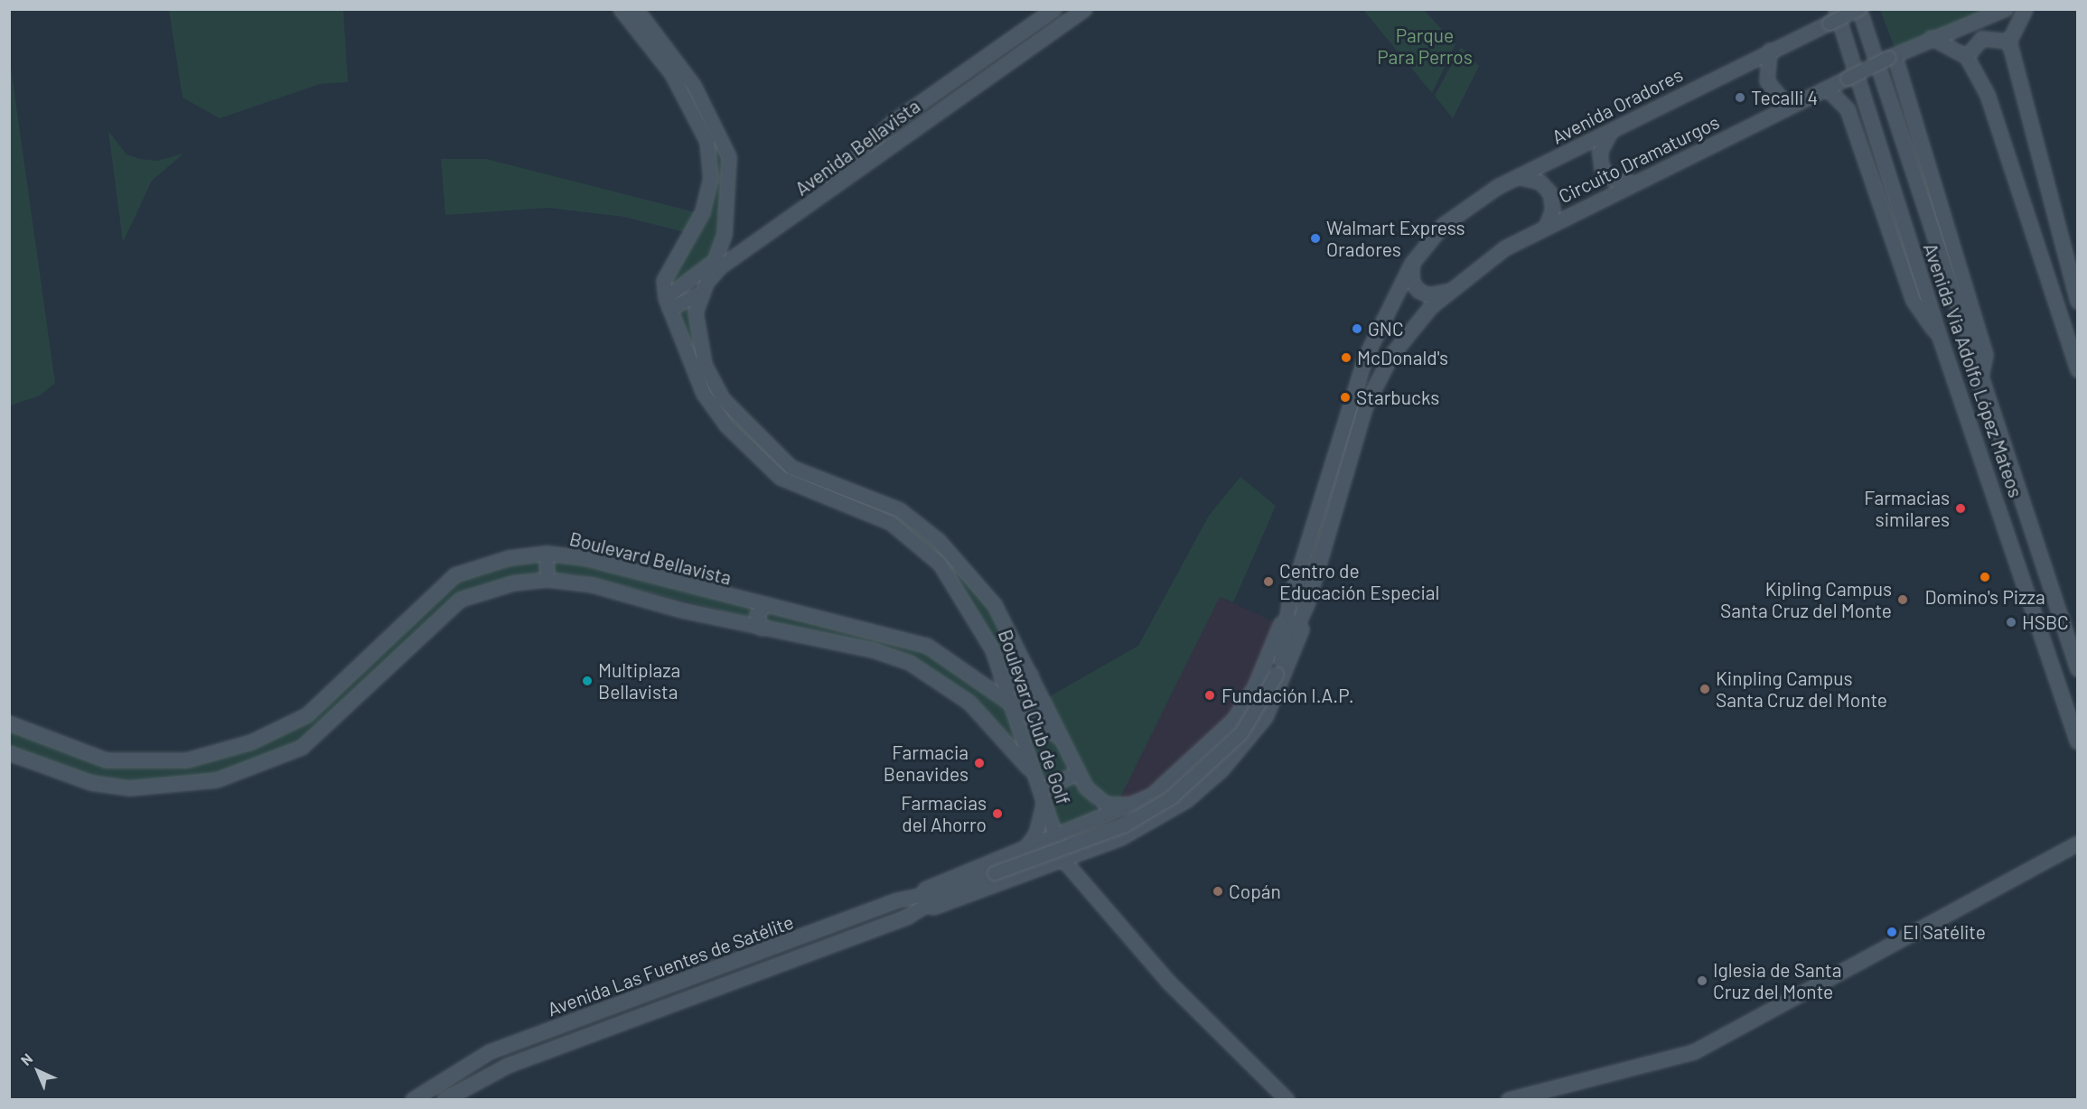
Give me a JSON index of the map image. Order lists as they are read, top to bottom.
{
  "streets": {
    "main road": [
      "Avenida Oradores",
      "Avenida Bellavista",
      "Circuito Dramaturgos",
      "Avenida Via Adolfo López Mateos",
      "Boulevard Bellavista",
      "Boulevard Club de Golf",
      "Avenida Las Fuentes de Satélite"
    ]
  },
  "crossings": [
    ["Avenida Oradores", "Avenida Via Adolfo López Mateos"],
    ["Avenida Oradores", "Avenida Las Fuentes de Satélite"],
    ["Avenida Bellavista", "Boulevard Club de Golf"],
    ["Circuito Dramaturgos", "Avenida Las Fuentes de Satélite"],
    ["Boulevard Bellavista", "Boulevard Club de Golf"]
  ],
  "parks": ["Parque Para Perros"],
  "places": [
    "Tecalli 4",
    "Walmart Express Oradores",
    "GNC",
    "McDonald's",
    "Starbucks",
    "Farmacias similares",
    "Domino's Pizza",
    "Centro de Educación Especial",
    "Kipling Campus Santa Cruz del Monte",
    "HSBC",
    "Multiplaza Bellavista",
    "Kinpling Campus Santa Cruz del Monte",
    "Fundación I.A.P.",
    "Farmacia Benavides",
    "Farmacias del Ahorro",
    "Copán",
    "El Satélite",
    "Iglesia de Santa Cruz del Monte"
  ],
  "north": "top left"
}
